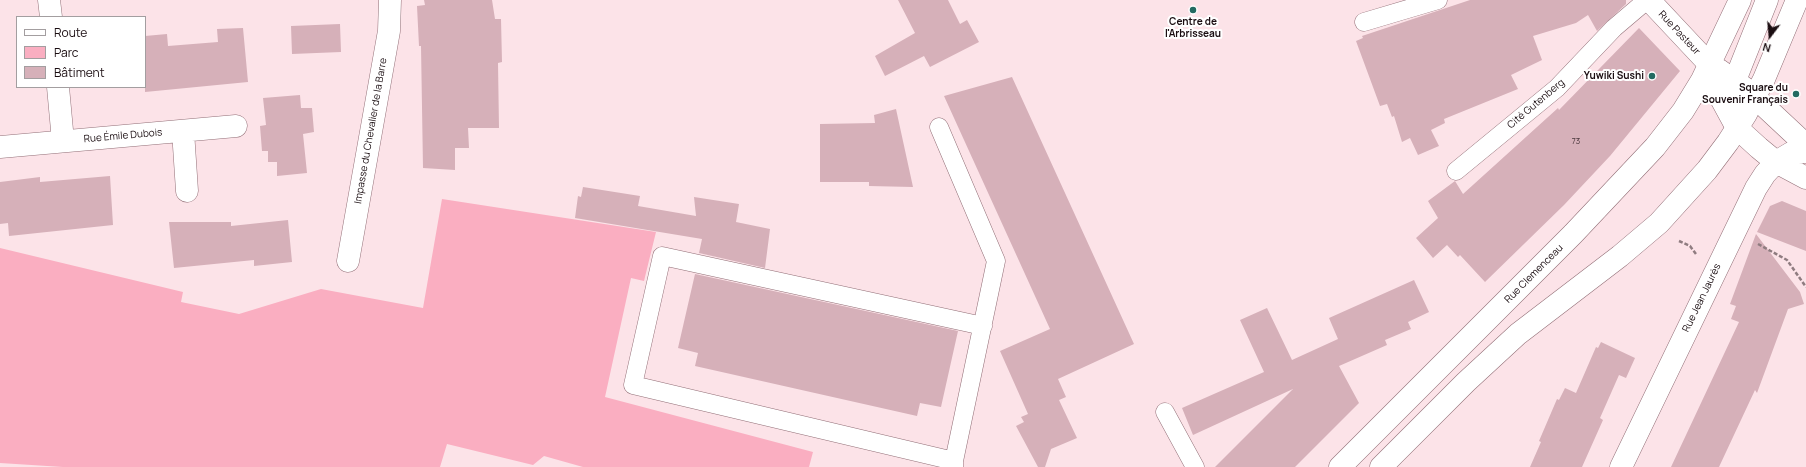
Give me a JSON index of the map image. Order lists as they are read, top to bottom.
{
  "streets": {
    "street": [
      "Rue Pasteur",
      "Impasse du Chevalier de la Barre",
      "Rue Émile Dubois",
      "Rue Clemenceau",
      "Rue Jean Jaurès"
    ],
    "lane": ["Cité Gutenberg"]
  },
  "crossings": [
    ["Rue Pasteur", "Cité Gutenberg"],
    ["Rue Pasteur", "Rue Clemenceau"]
  ],
  "places": ["Centre de l'Arbrisseau", "Yuwiki Sushi", "Square du Souvenir Français"],
  "house_numbers": ["73"],
  "legend": ["Route", "Parc", "Bâtiment"],
  "north": "bottom"
}
